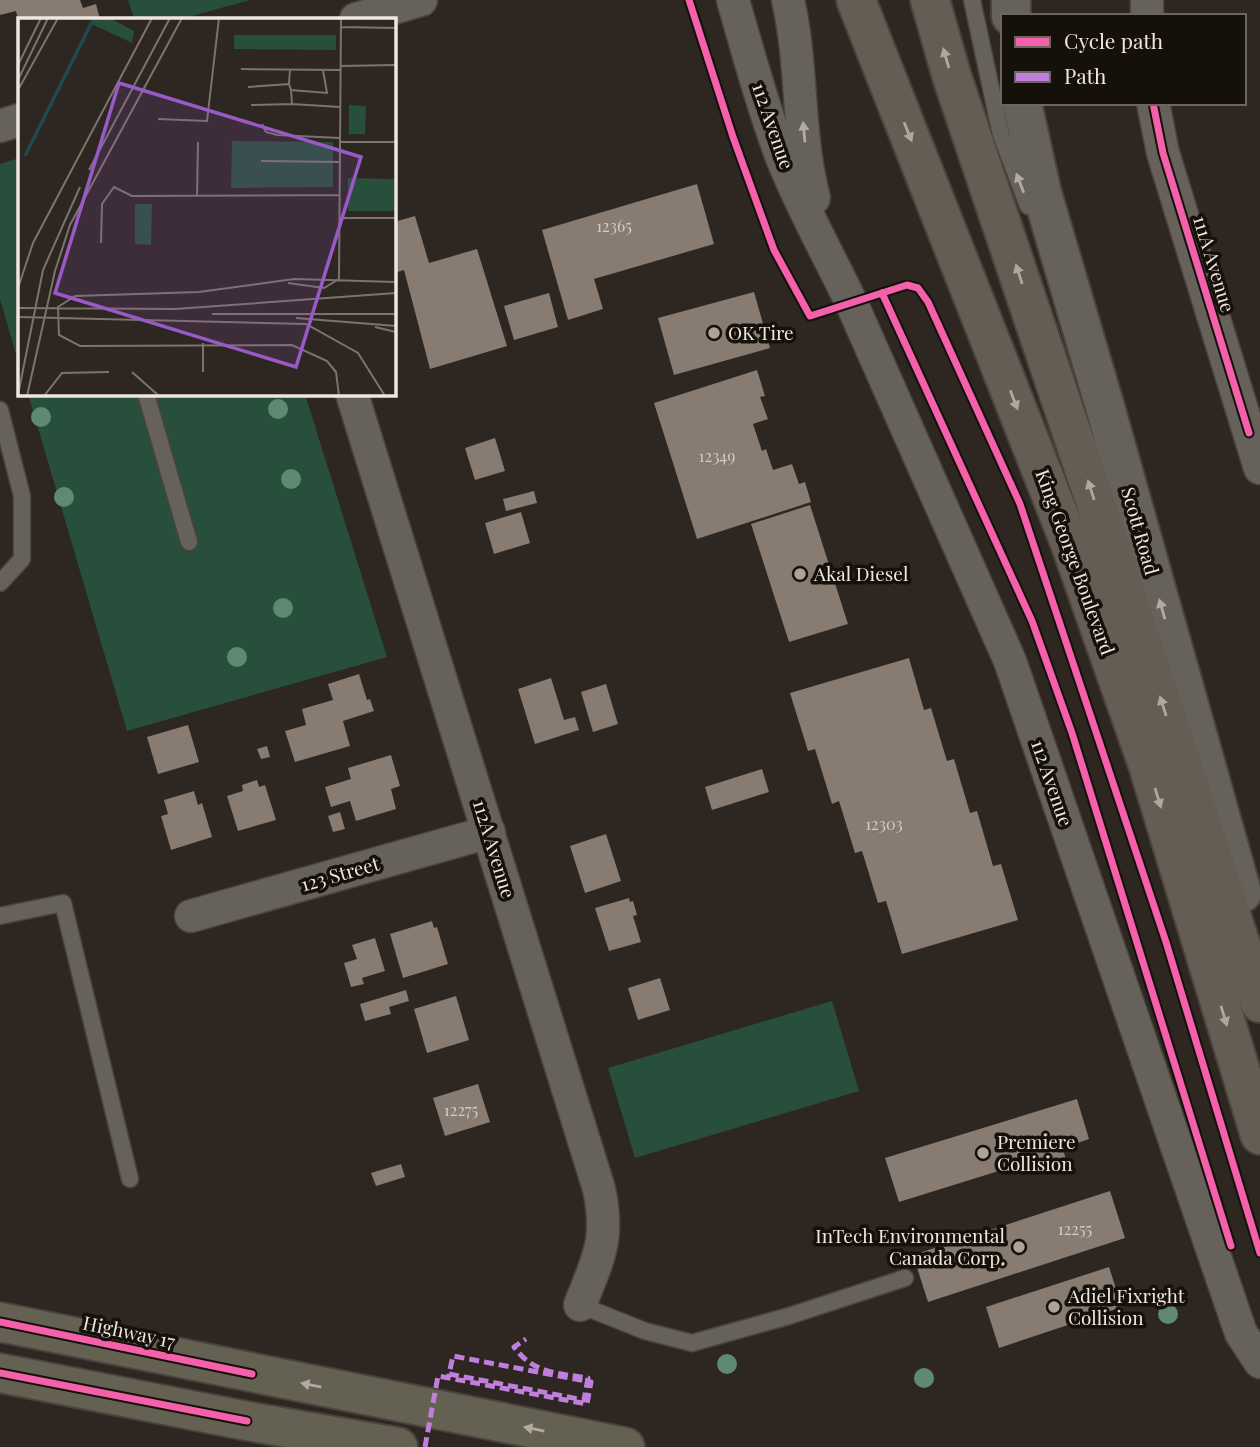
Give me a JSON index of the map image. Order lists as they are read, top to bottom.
{
  "streets": {
    "highway": ["Highway 17"],
    "main road": ["Scott Road", "King George Boulevard"],
    "street": [
      "112 Avenue",
      "111A Avenue",
      "112A Avenue",
      "123 Street"
    ]
  },
  "crossings": [
    ["112A Avenue", "123 Street"]
  ],
  "one_way": ["Scott Road"],
  "places": [
    "OK Tire",
    "Akal Diesel",
    "Premiere Collision",
    "InTech Environmental Canada Corp.",
    "Adiel Fixright Collision"
  ],
  "house_numbers": [
    "12365",
    "12349",
    "12303",
    "12275",
    "12255"
  ],
  "legend": ["Cycle path", "Path"]
}
